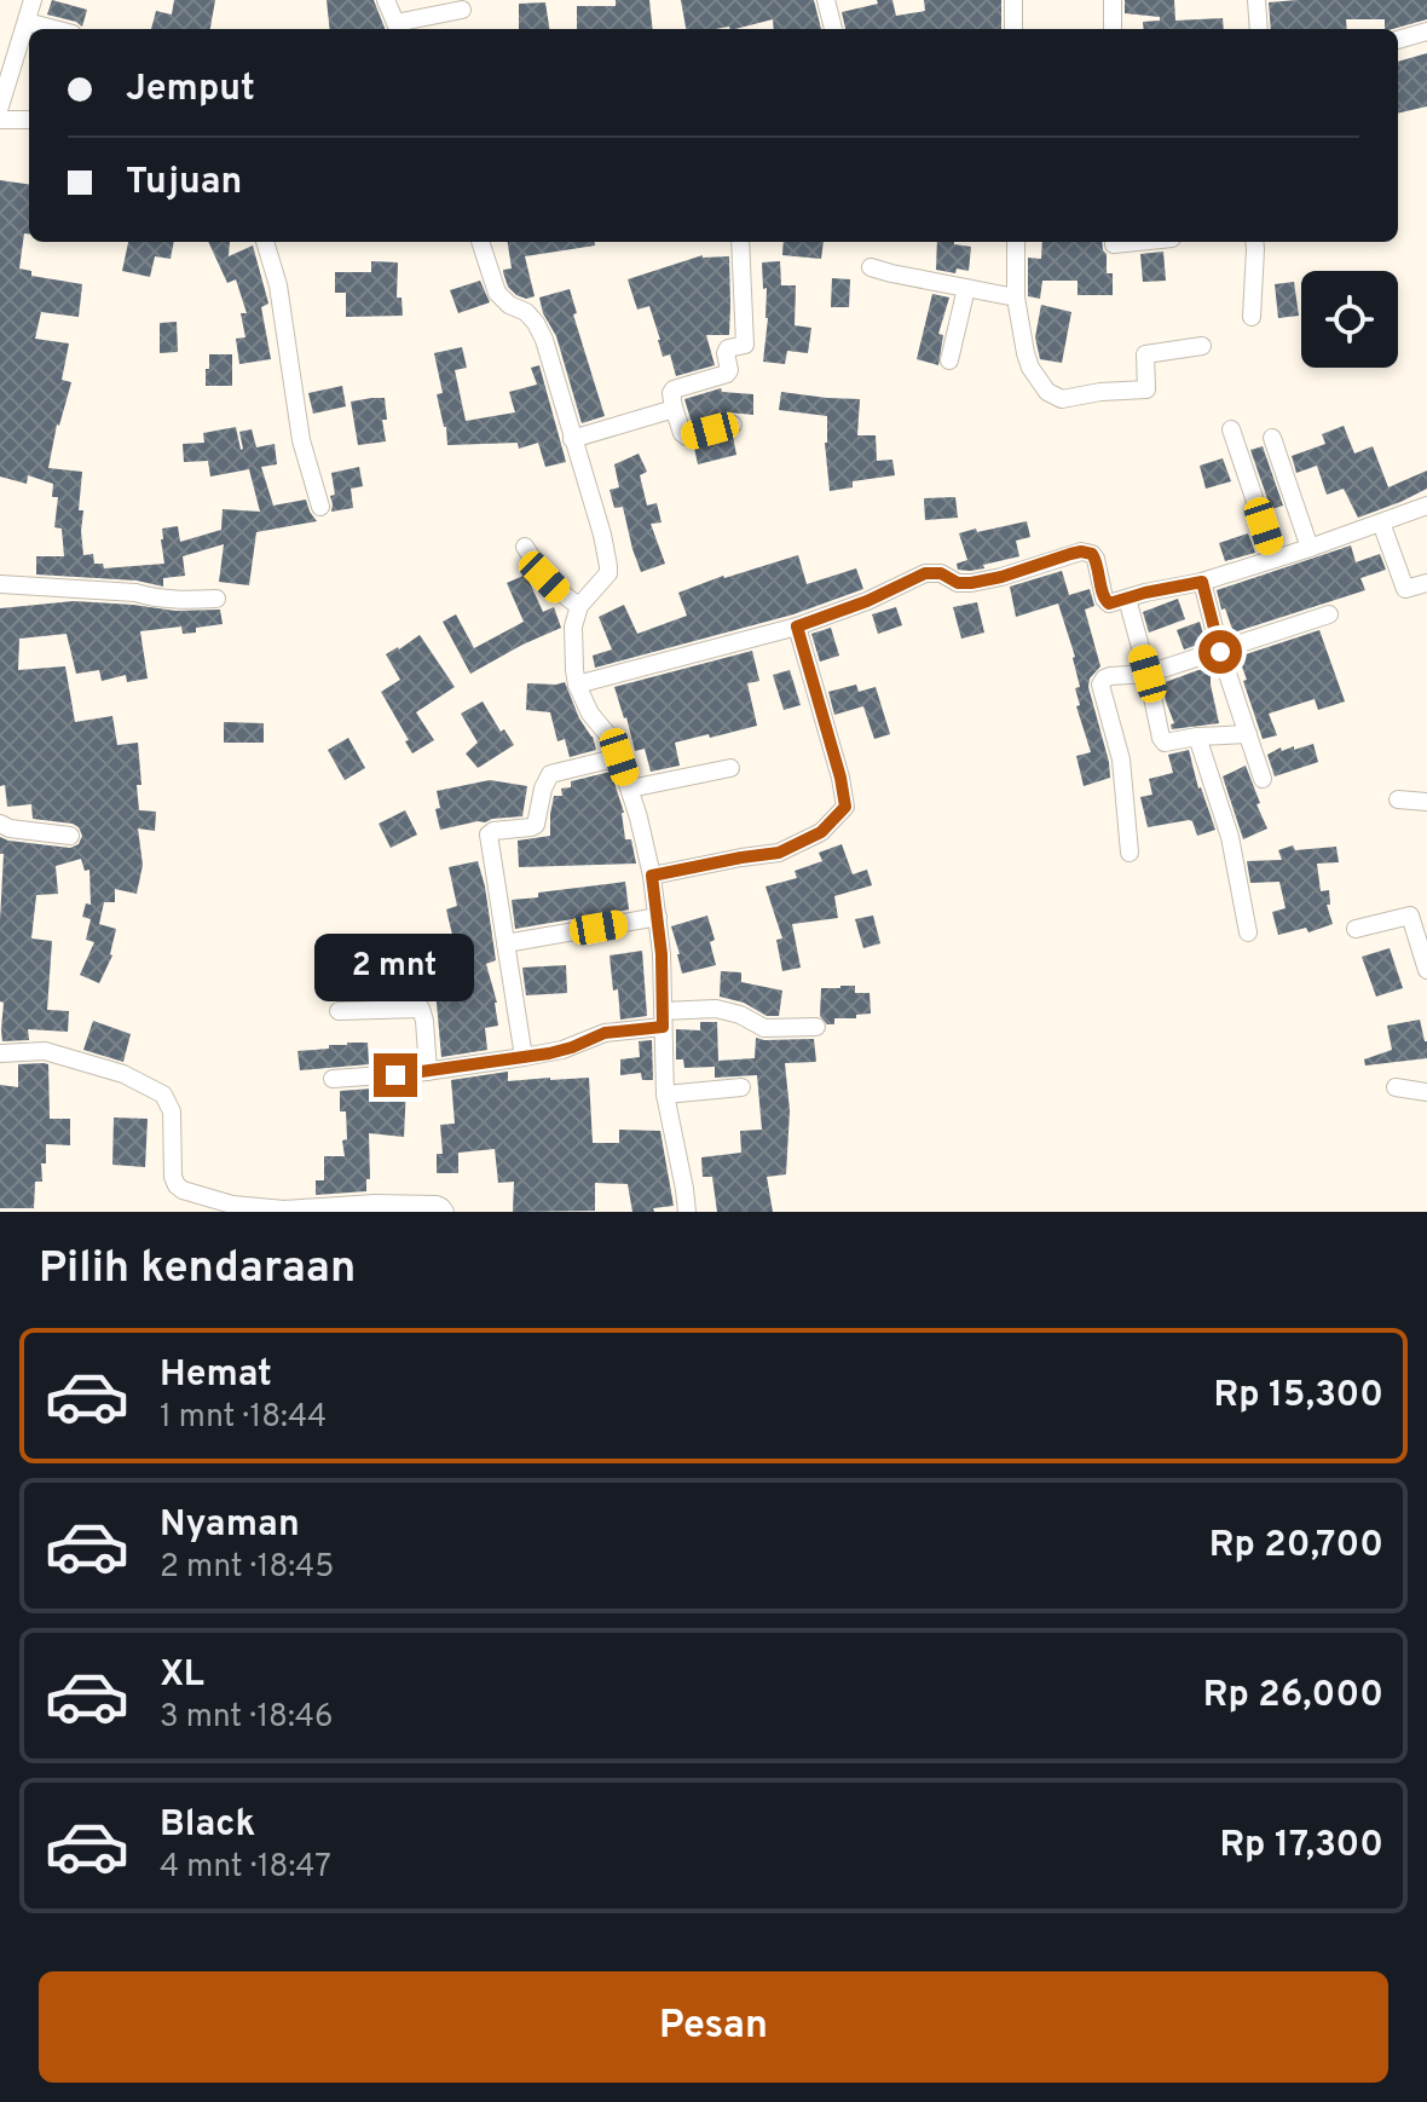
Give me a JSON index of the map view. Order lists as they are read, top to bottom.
{
  "page": {
    "banner": ["Jemput", "Tujuan"],
    "bubble": "2 mnt",
    "heading": "Pilih kendaraan",
    "list": [
      {
        "name": "Hemat",
        "note": "1 mnt · 18:44",
        "value": "Rp 15,300"
      },
      {
        "name": "Nyaman",
        "note": "2 mnt · 18:45",
        "value": "Rp 20,700"
      },
      {
        "name": "XL",
        "note": "3 mnt · 18:46",
        "value": "Rp 26,000"
      },
      {
        "name": "Black",
        "note": "4 mnt · 18:47",
        "value": "Rp 17,300"
      }
    ],
    "buttons": "Pesan"
  }
}
